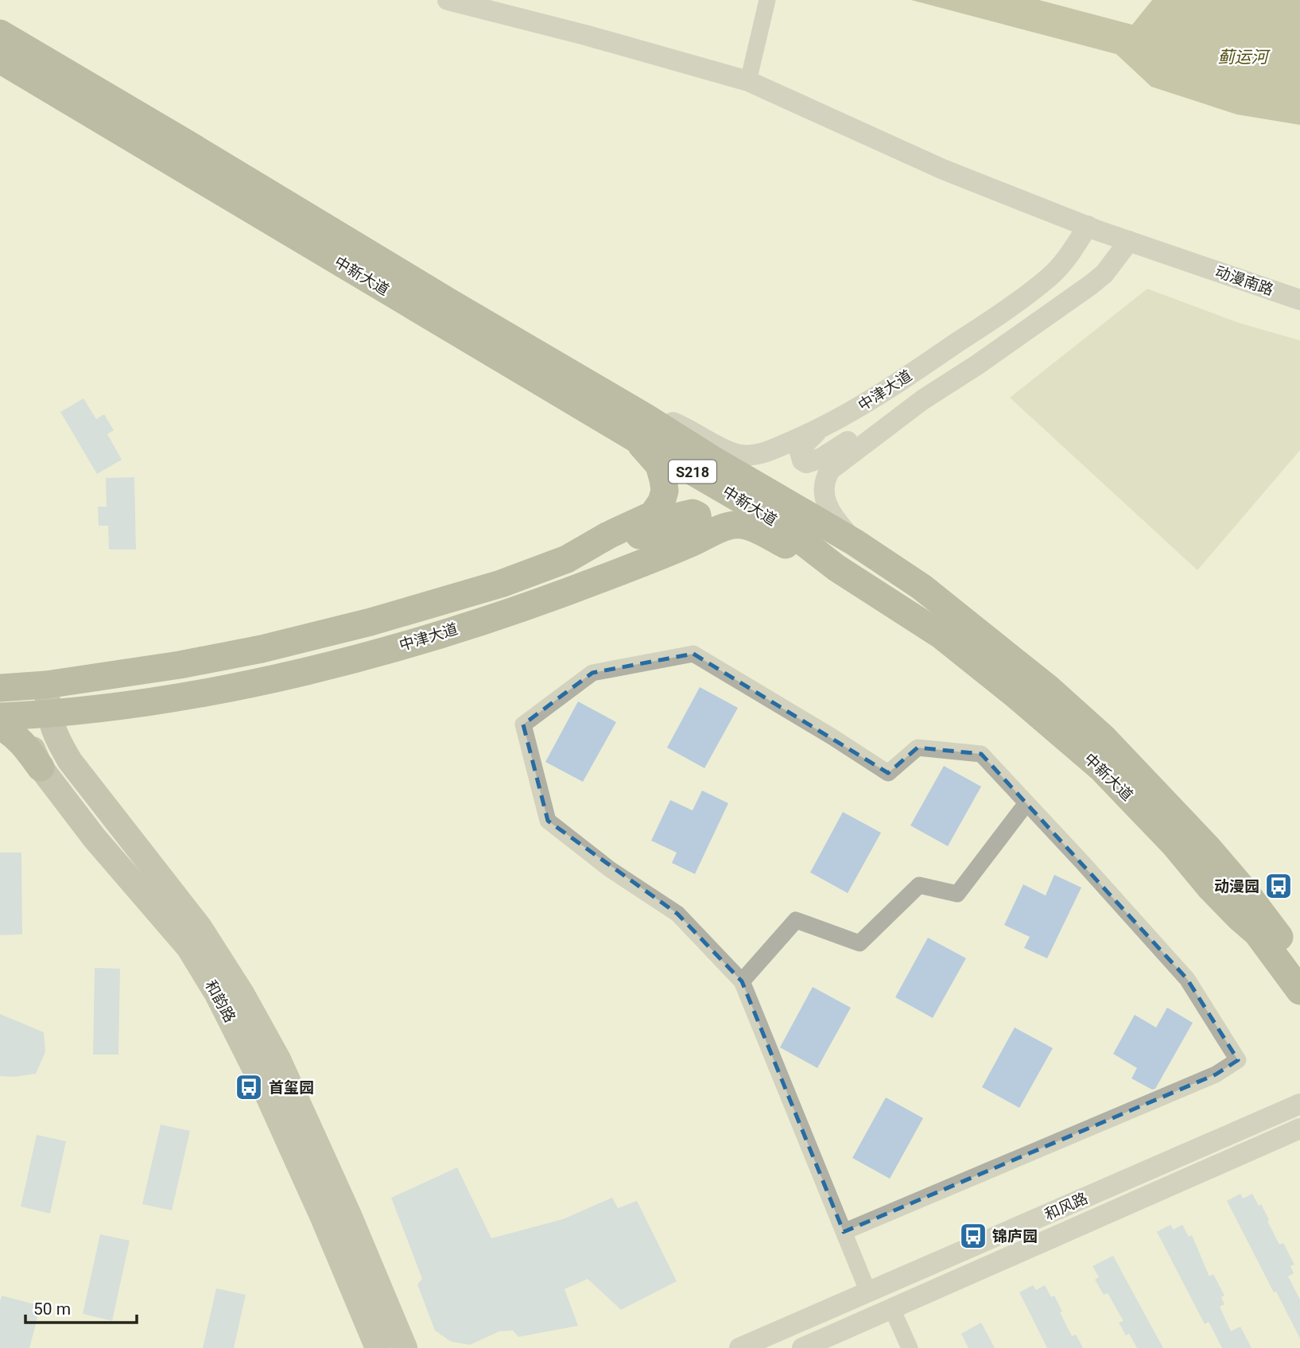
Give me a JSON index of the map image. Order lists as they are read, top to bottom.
{
  "streets": {
    "main road": [
      "中新大道",
      "中津大道",
      "S218",
      "和韵路"
    ],
    "street": ["动漫南路", "和风路"]
  },
  "crossings": [
    ["中新大道", "中津大道"],
    ["动漫南路", "中津大道"],
    ["中津大道", "和韵路"]
  ],
  "water": ["蓟运河"],
  "places": {
    "bus stop": ["动漫园", "首玺园", "锦庐园"]
  },
  "scale_bar": "50 m"
}
